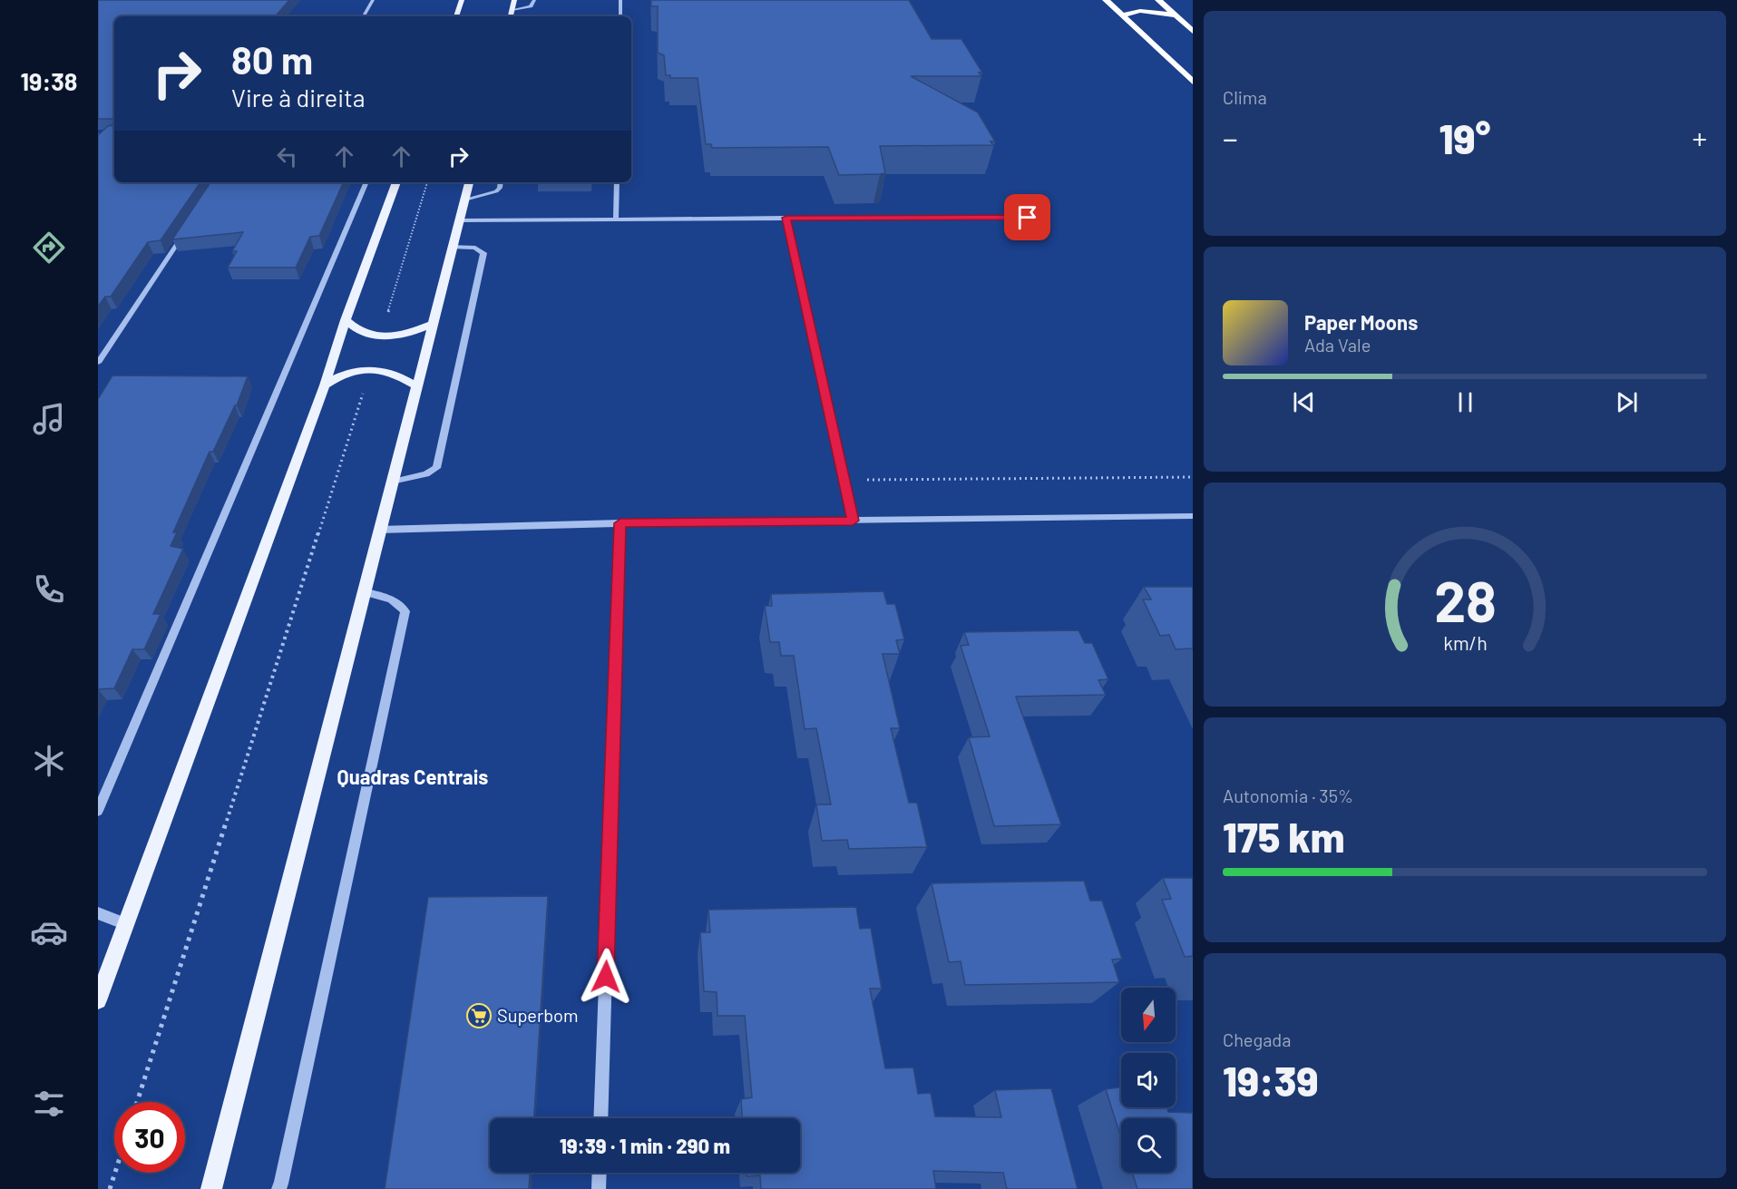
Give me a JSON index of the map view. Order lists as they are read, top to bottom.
{
  "districts": ["Quadras Centrais"],
  "places": {
    "supermarket": ["Superbom"]
  },
  "north": "bottom",
  "page": {
    "tabs": "19:38",
    "tile": [
      "Clima",
      ["Autonomia · 35%", "175 km"],
      ["Chegada", "19:39"]
    ],
    "turn": ["80 m", "Vire à direita"],
    "heat": ["−", "19°", "+"],
    "song": ["Paper Moons", "Ada Vale"],
    "limit": "30",
    "trip": "19:39 · 1 min · 290 m",
    "gauge": ["28", "km/h"]
  }
}
